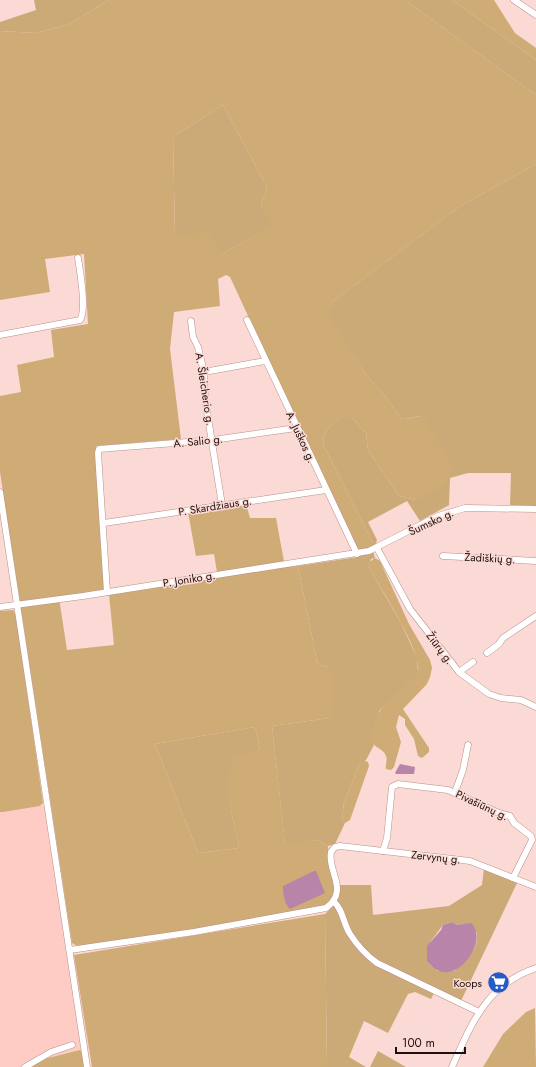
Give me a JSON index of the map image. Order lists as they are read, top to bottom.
{
  "streets": {
    "street": [
      "A. Šleicherio g.",
      "A. Juškos g.",
      "A. Salio g.",
      "P. Skardžiaus g.",
      "Šumsko g.",
      "Žadiškių g.",
      "P. Joniko g.",
      "Žiūrų g.",
      "Pivašiūnų g.",
      "Zervynų g."
    ]
  },
  "crossings": [
    ["A. Šleicherio g.", "A. Salio g."],
    ["A. Šleicherio g.", "P. Skardžiaus g."],
    ["A. Juškos g.", "A. Salio g."],
    ["A. Juškos g.", "P. Skardžiaus g."],
    ["A. Juškos g.", "P. Joniko g."],
    ["A. Salio g.", "P. Skardžiaus g."],
    ["Šumsko g.", "P. Joniko g."],
    ["Šumsko g.", "Žiūrų g."],
    ["P. Joniko g.", "Žiūrų g."],
    ["Pivašiūnų g.", "Zervynų g."]
  ],
  "places": {
    "supermarket": ["Koops"]
  },
  "scale_bar": "100 m"
}
